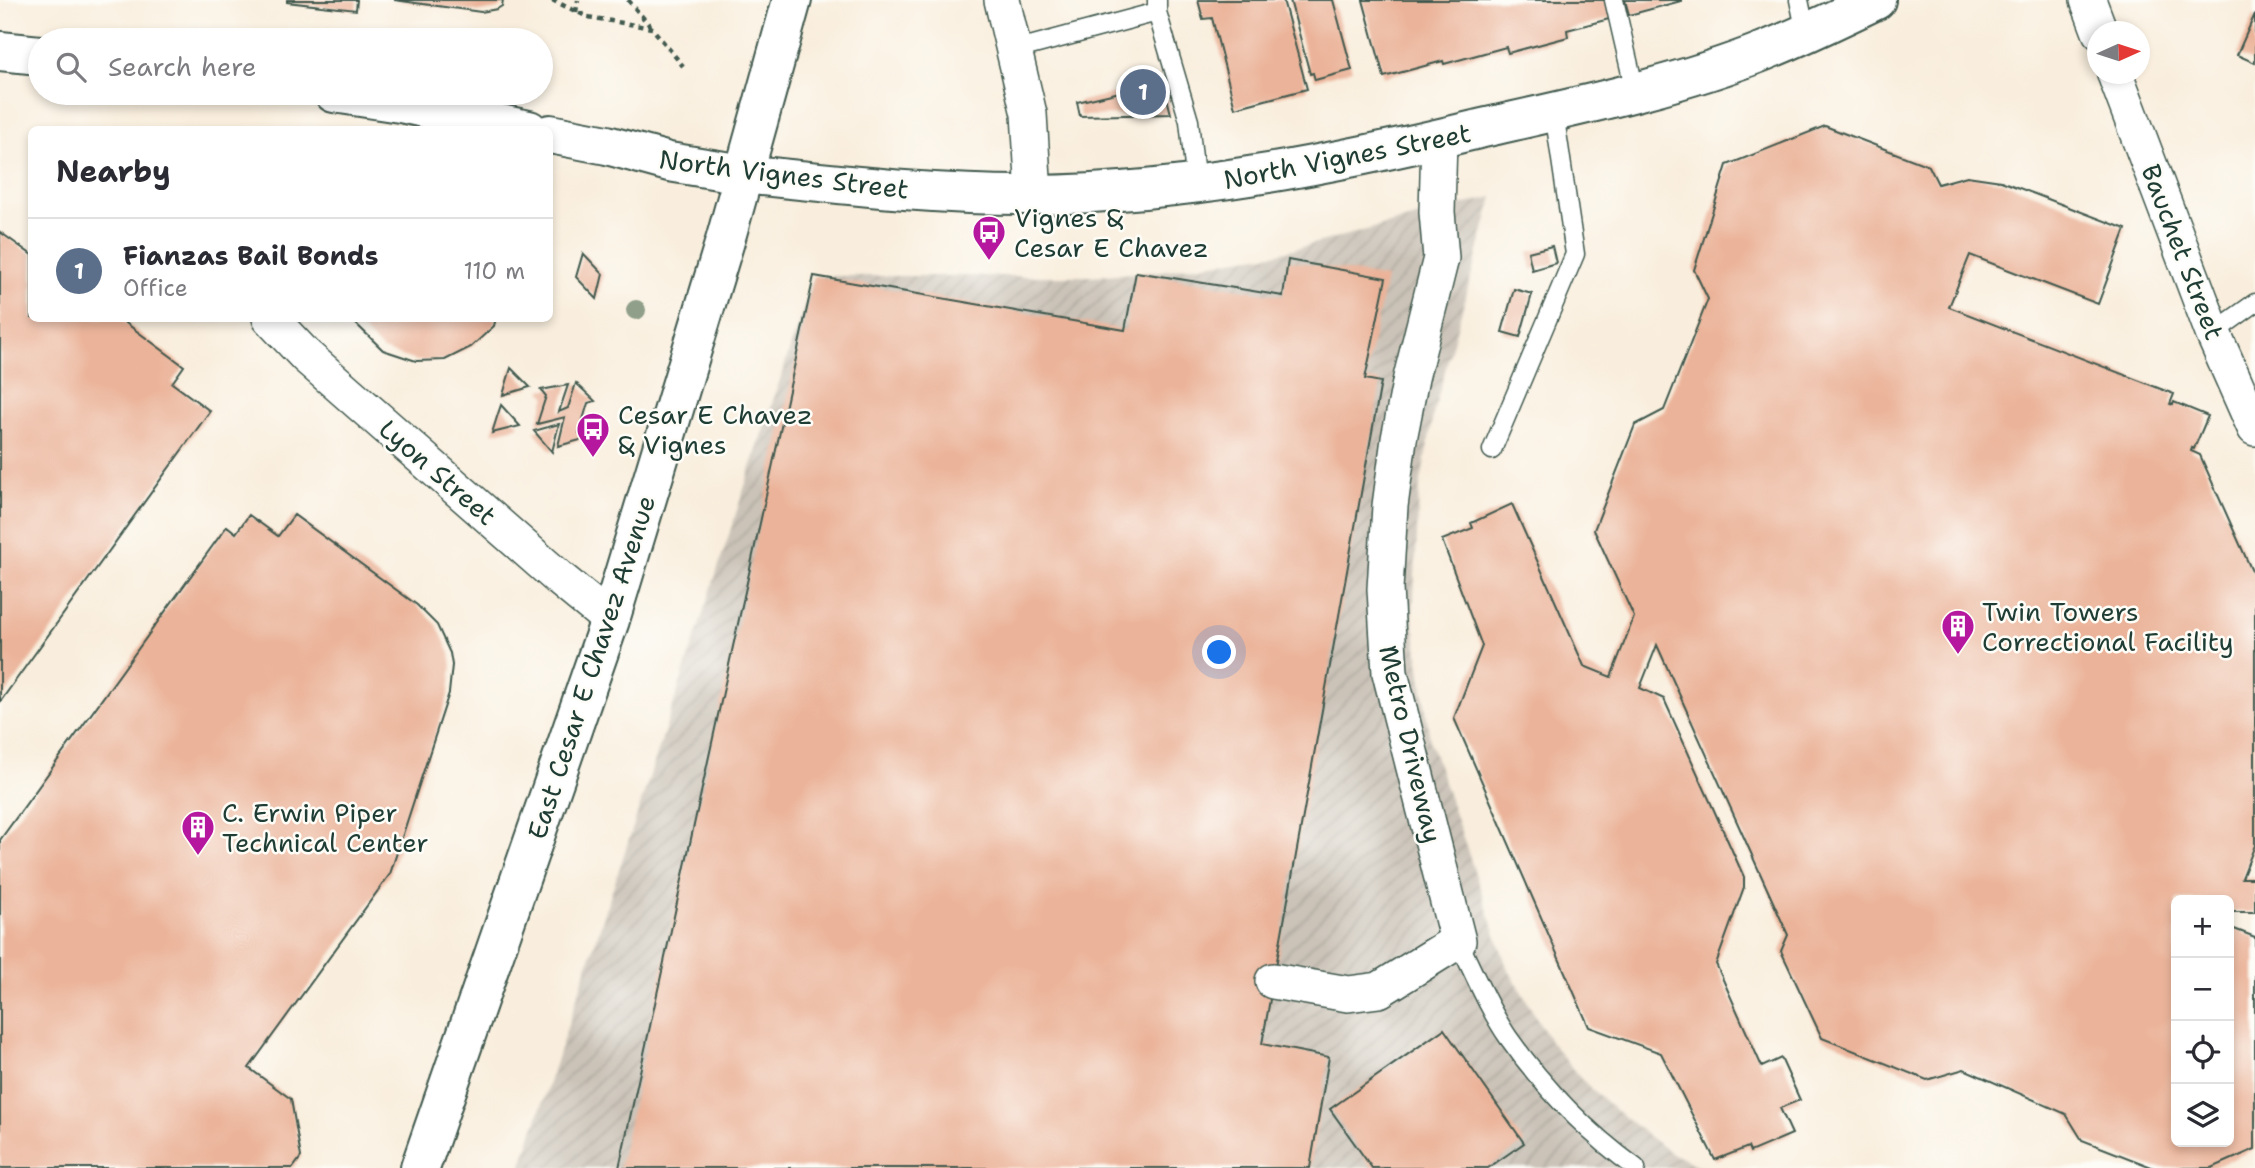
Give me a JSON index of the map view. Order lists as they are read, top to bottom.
{
  "streets": {
    "main road": ["North Vignes Street", "East Cesar E Chavez Avenue"],
    "street": ["Bauchet Street", "Lyon Street", "Metro Driveway"]
  },
  "crossings": [
    ["North Vignes Street", "East Cesar E Chavez Avenue"],
    ["North Vignes Street", "Metro Driveway"],
    ["Lyon Street", "East Cesar E Chavez Avenue"]
  ],
  "places": {
    "bus stop": ["Vignes & Cesar E Chavez", "Cesar E Chavez & Vignes"],
    "building": ["Twin Towers Correctional Facility", "C. Erwin Piper Technical Center"]
  },
  "north": "right",
  "page": {
    "search": "Search here",
    "pins": "1",
    "heading": "Nearby",
    "list": [
      {
        "mark": "1",
        "name": "Fianzas Bail Bonds",
        "note": "Office",
        "value": "110 m"
      }
    ],
    "map_buttons": ["+", "−"]
  }
}
